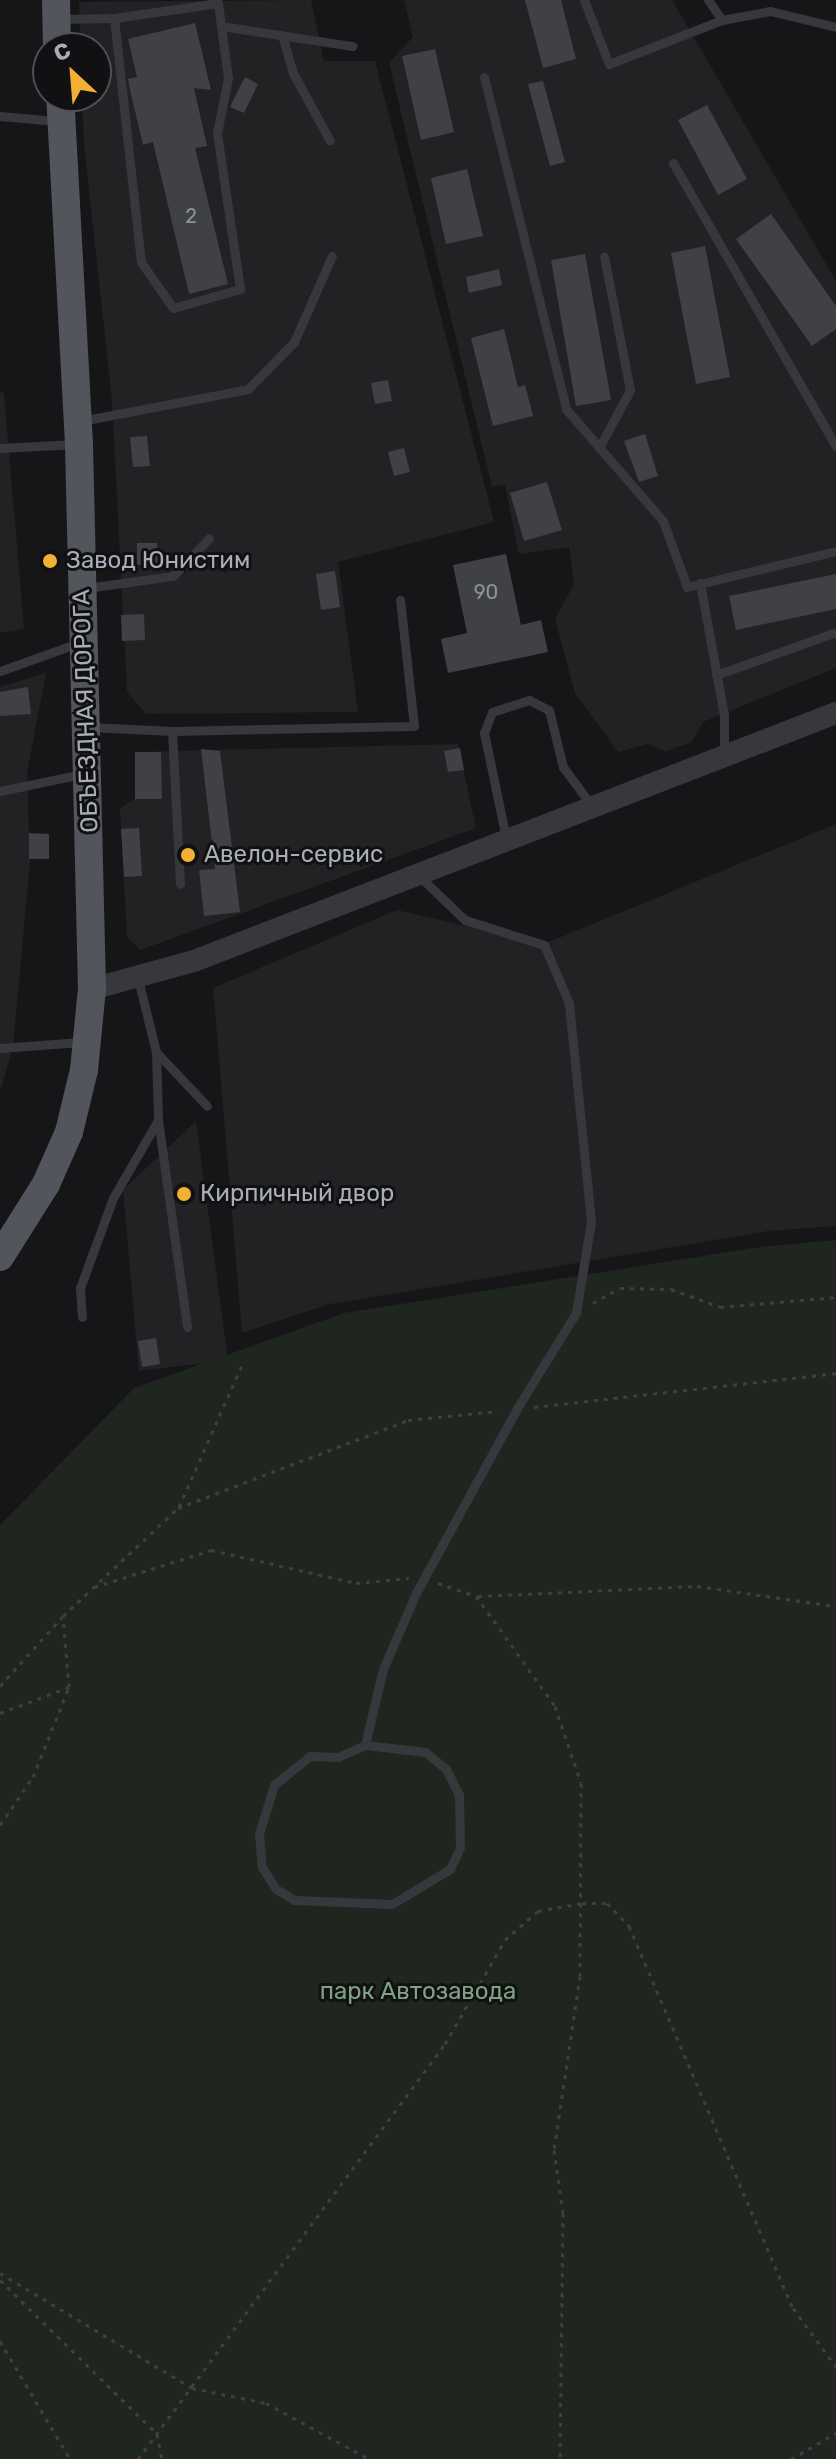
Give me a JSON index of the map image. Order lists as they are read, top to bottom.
{
  "streets": {
    "main road": ["ОБЪЕЗДНАЯ ДОРОГА"]
  },
  "parks": ["парк Автозавода"],
  "places": ["Завод Юнистим", "Авелон-сервис", "Кирпичный двор"],
  "house_numbers": ["2", "90"],
  "north": "top left"
}
